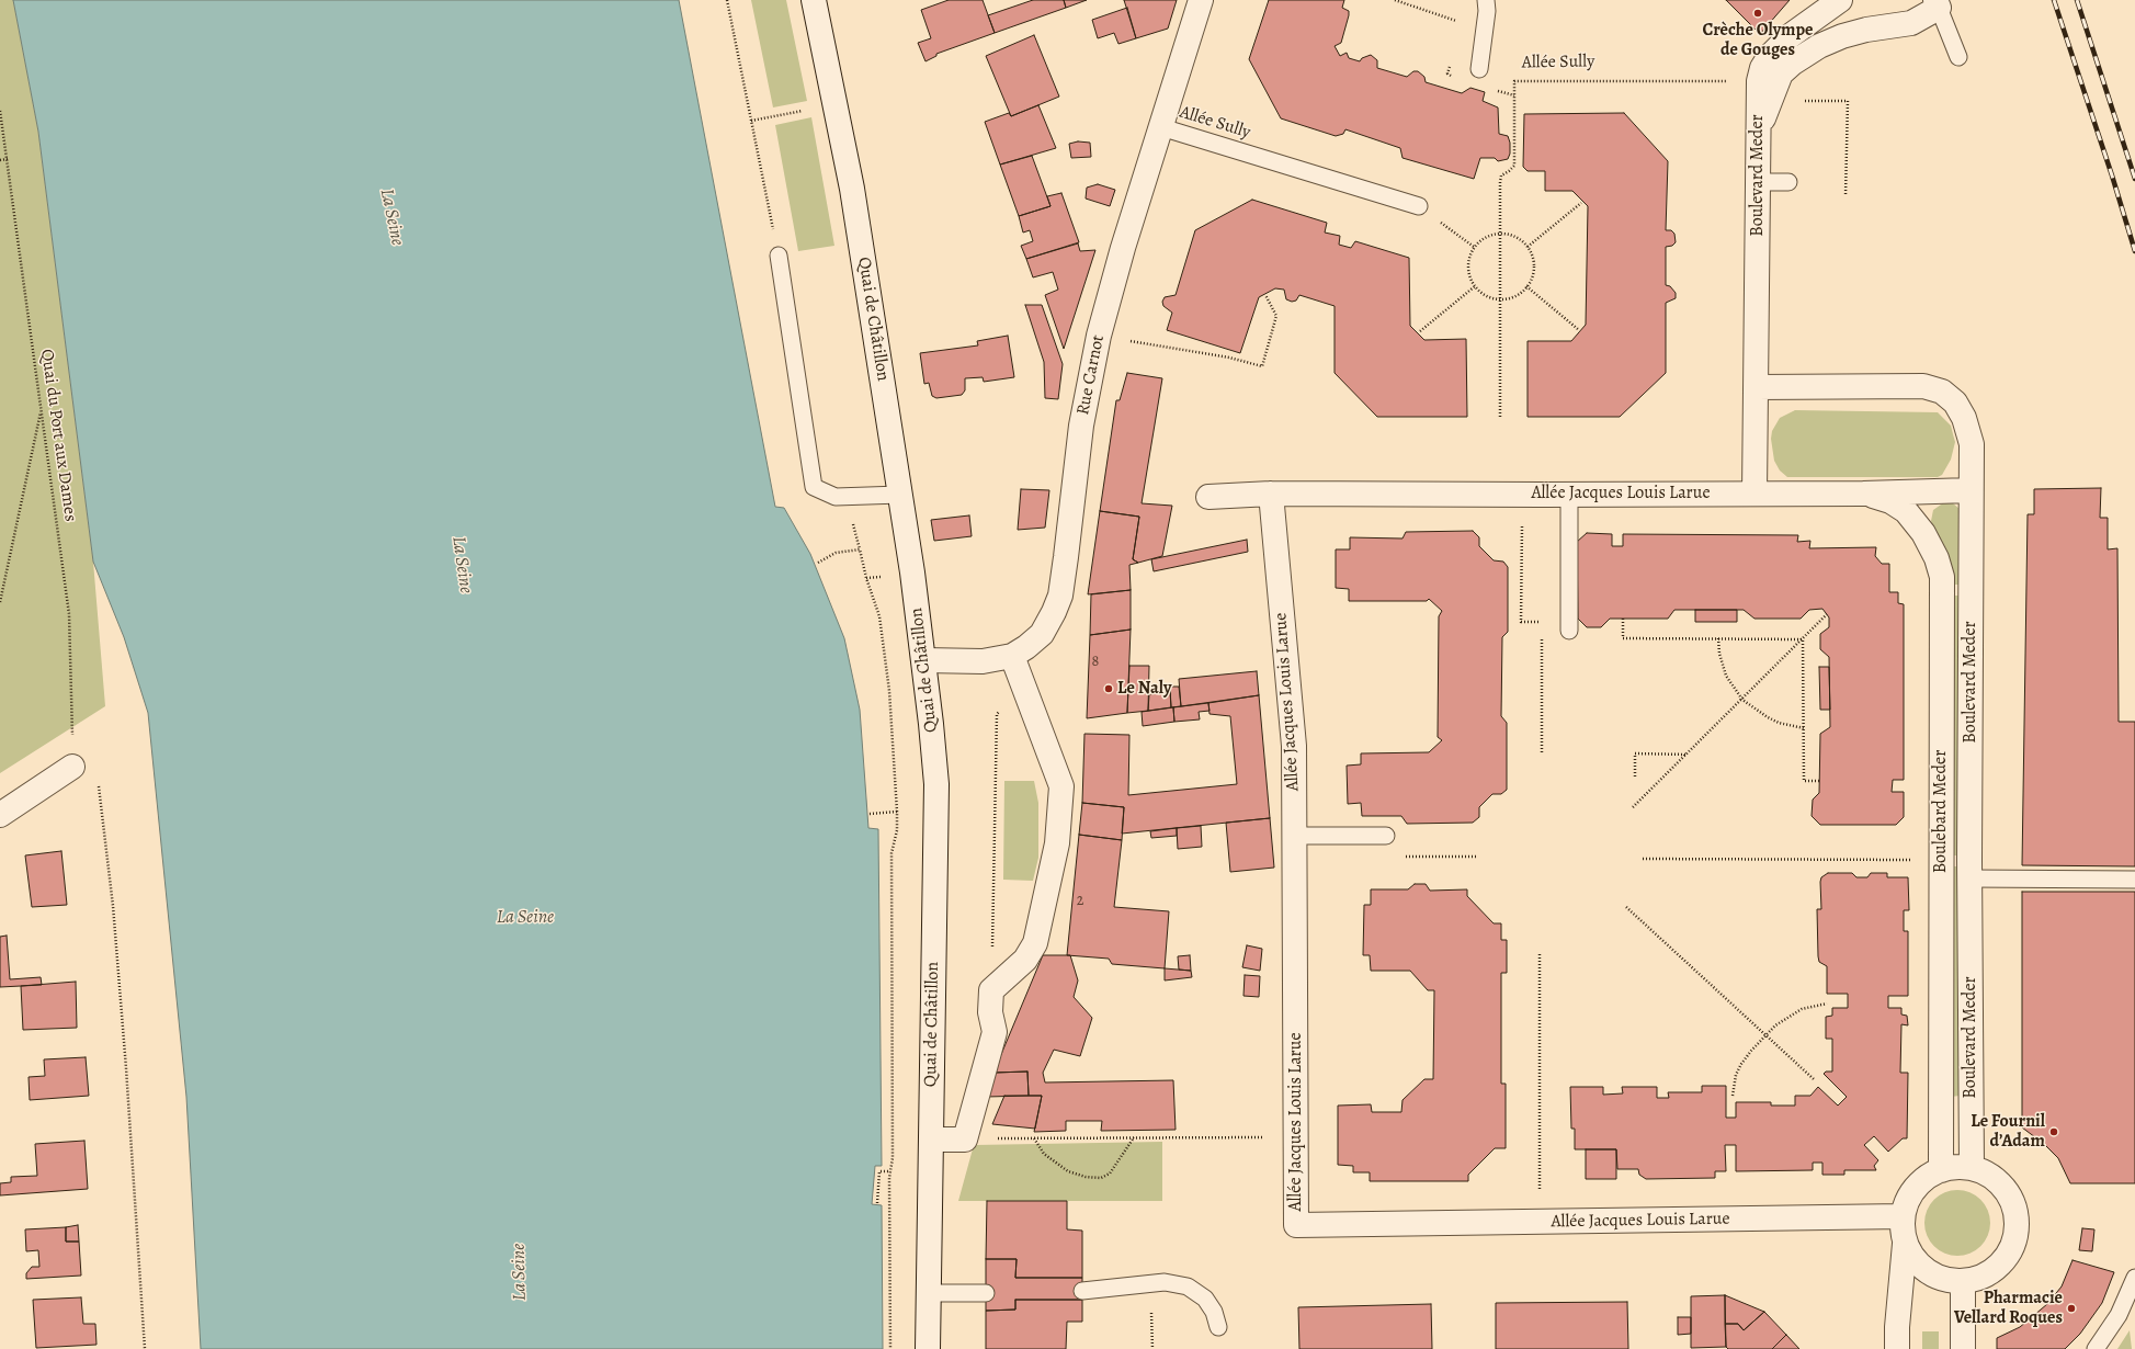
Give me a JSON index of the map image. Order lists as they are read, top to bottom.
{
  "streets": {
    "street": [
      "Boulevard Meder",
      "Quai de Châtillon",
      "Rue Carnot",
      "Allée Jacques Louis Larue",
      "Boulebard Meder"
    ],
    "lane": ["Allée Sully"],
    "path": ["Quai du Port aux Dames"]
  },
  "crossings": [
    ["Allée Sully", "Boulevard Meder"],
    ["Allée Sully", "Rue Carnot"],
    ["Boulevard Meder", "Allée Jacques Louis Larue"],
    ["Boulevard Meder", "Boulebard Meder"],
    ["Quai de Châtillon", "Rue Carnot"],
    ["Allée Jacques Louis Larue", "Boulebard Meder"]
  ],
  "water": ["La Seine"],
  "places": [
    "Crèche Olympe de Gouges",
    "Le Naly",
    "Le Fournil d’Adam",
    "Pharmacie Vellard Roques"
  ],
  "house_numbers": ["8", "2"]
}
